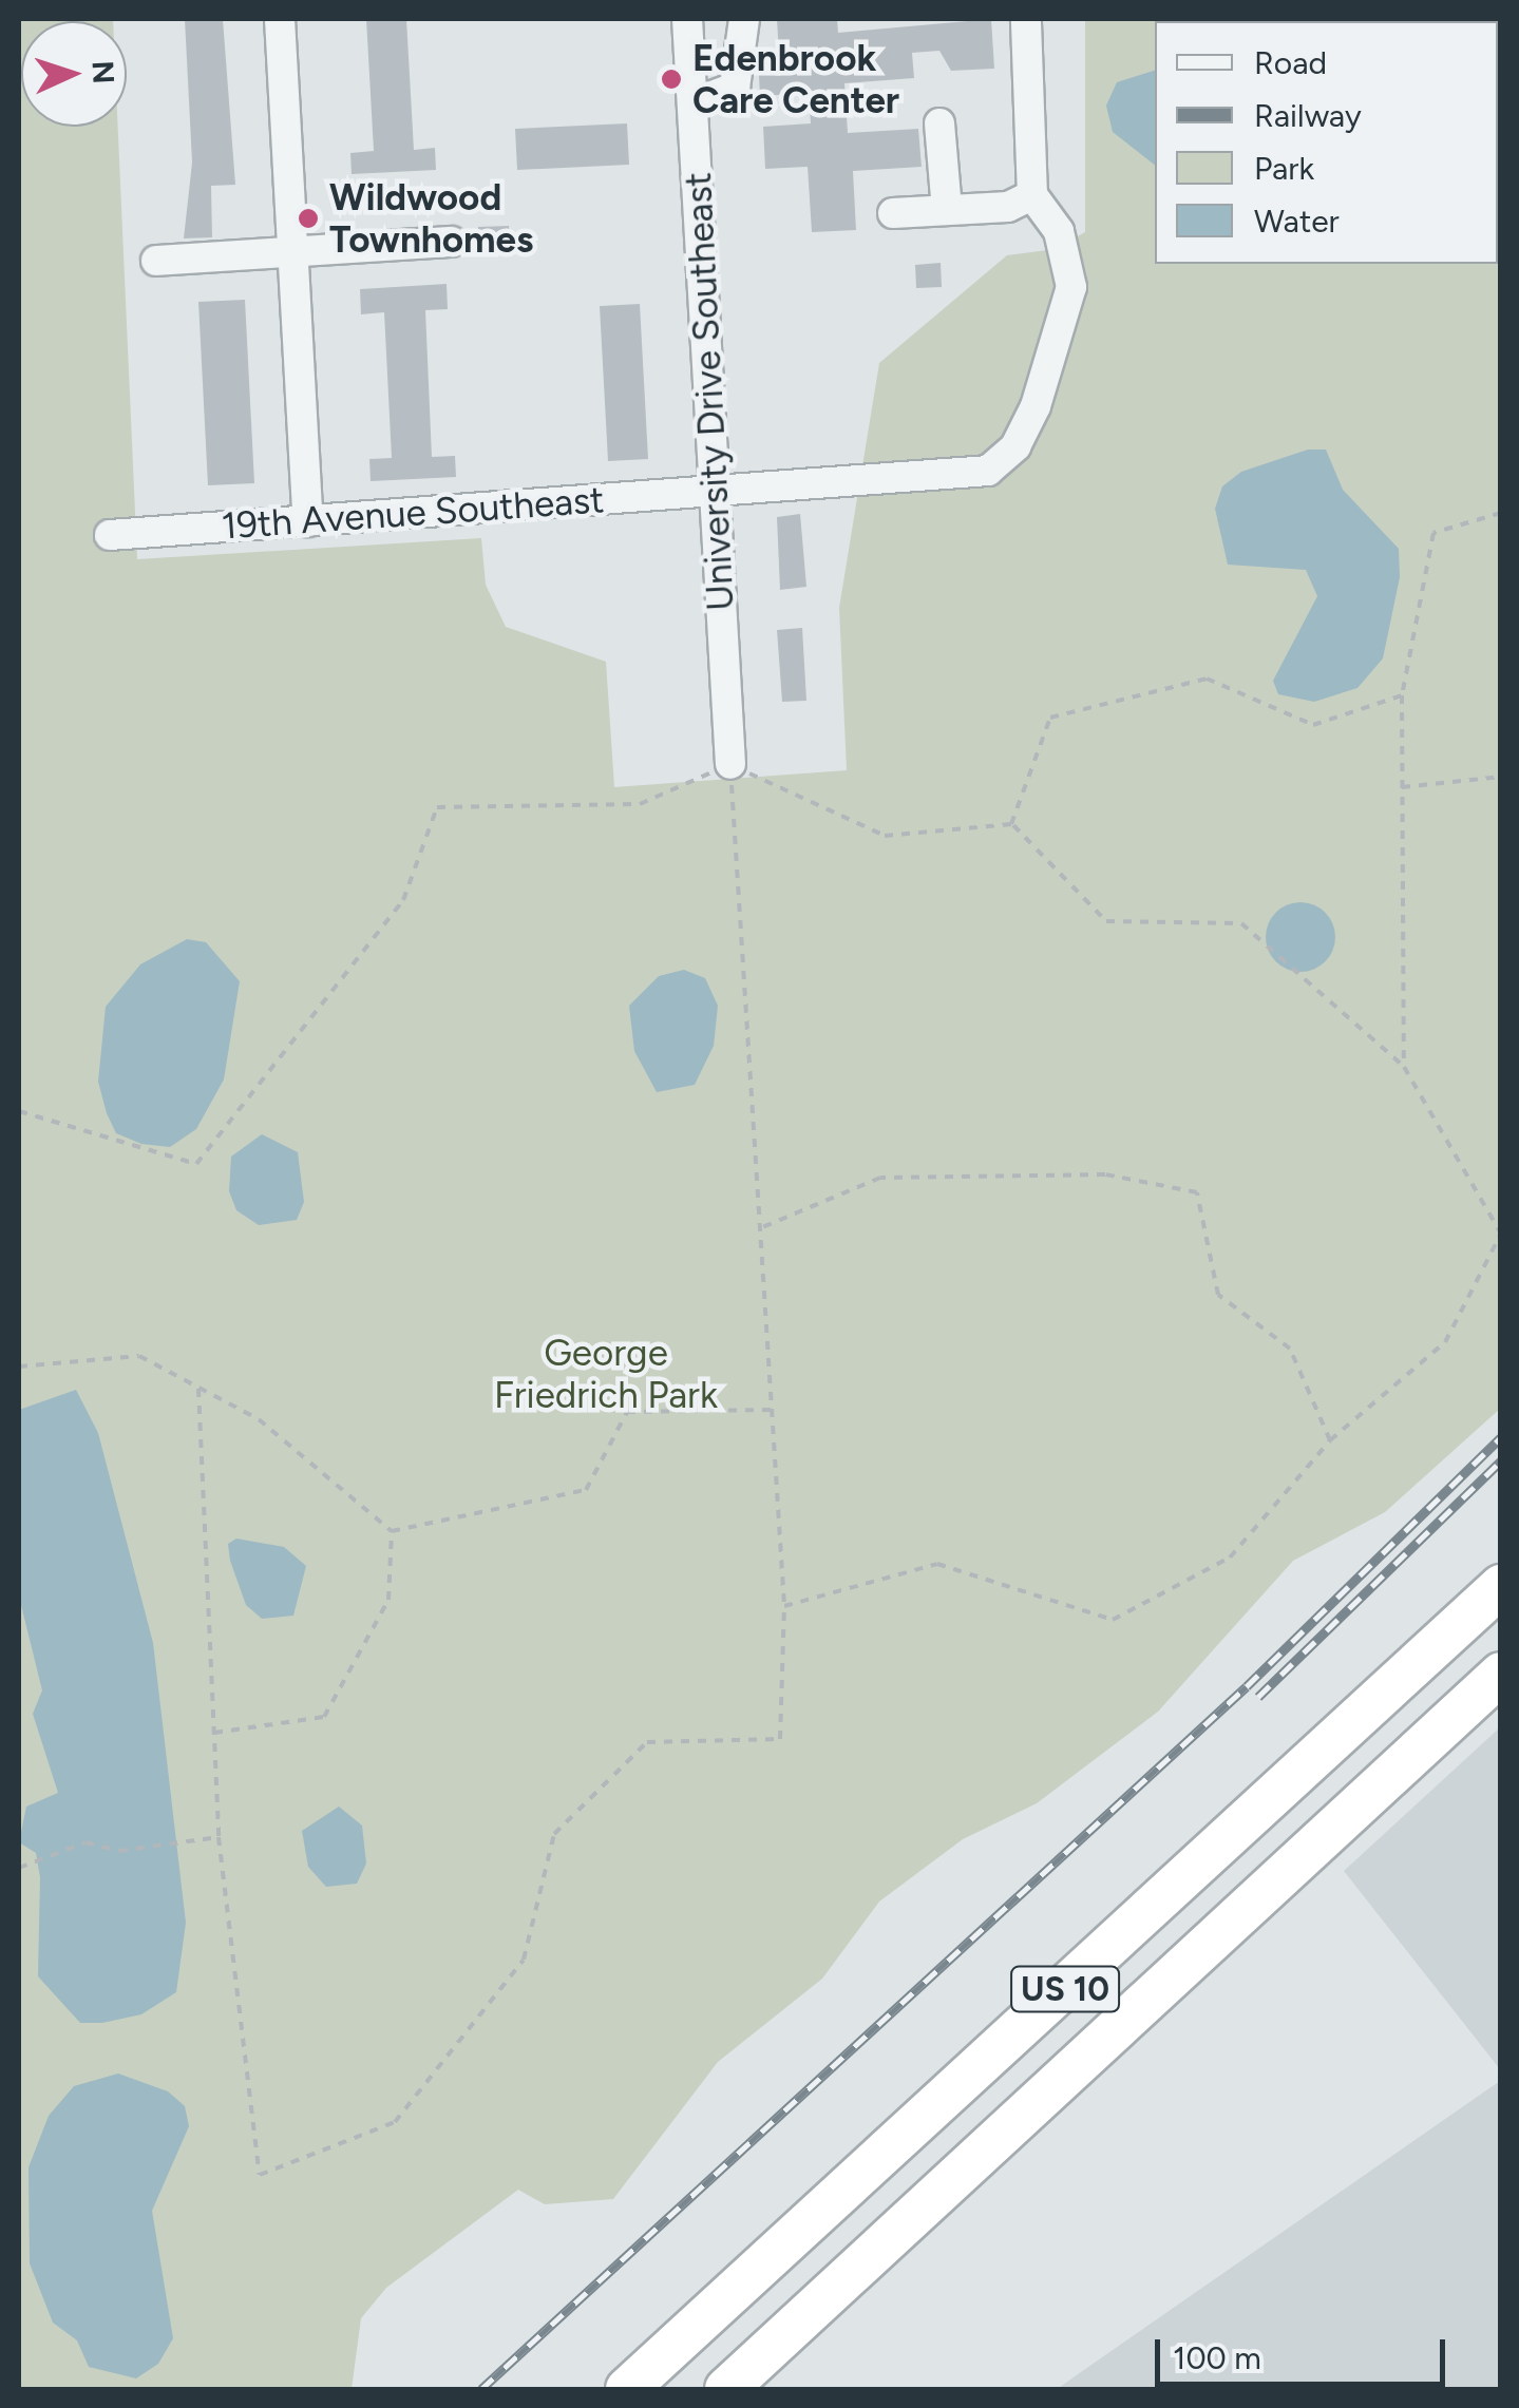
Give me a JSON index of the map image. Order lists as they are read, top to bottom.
{
  "streets": {
    "highway": ["US 10"],
    "street": ["University Drive Southeast", "19th Avenue Southeast"]
  },
  "crossings": [
    ["University Drive Southeast", "19th Avenue Southeast"]
  ],
  "parks": ["George Friedrich Park"],
  "places": ["Edenbrook Care Center", "Wildwood Townhomes"],
  "legend": [
    "Road",
    "Railway",
    "Park",
    "Water"
  ],
  "scale_bar": "100 m",
  "north": "right"
}
